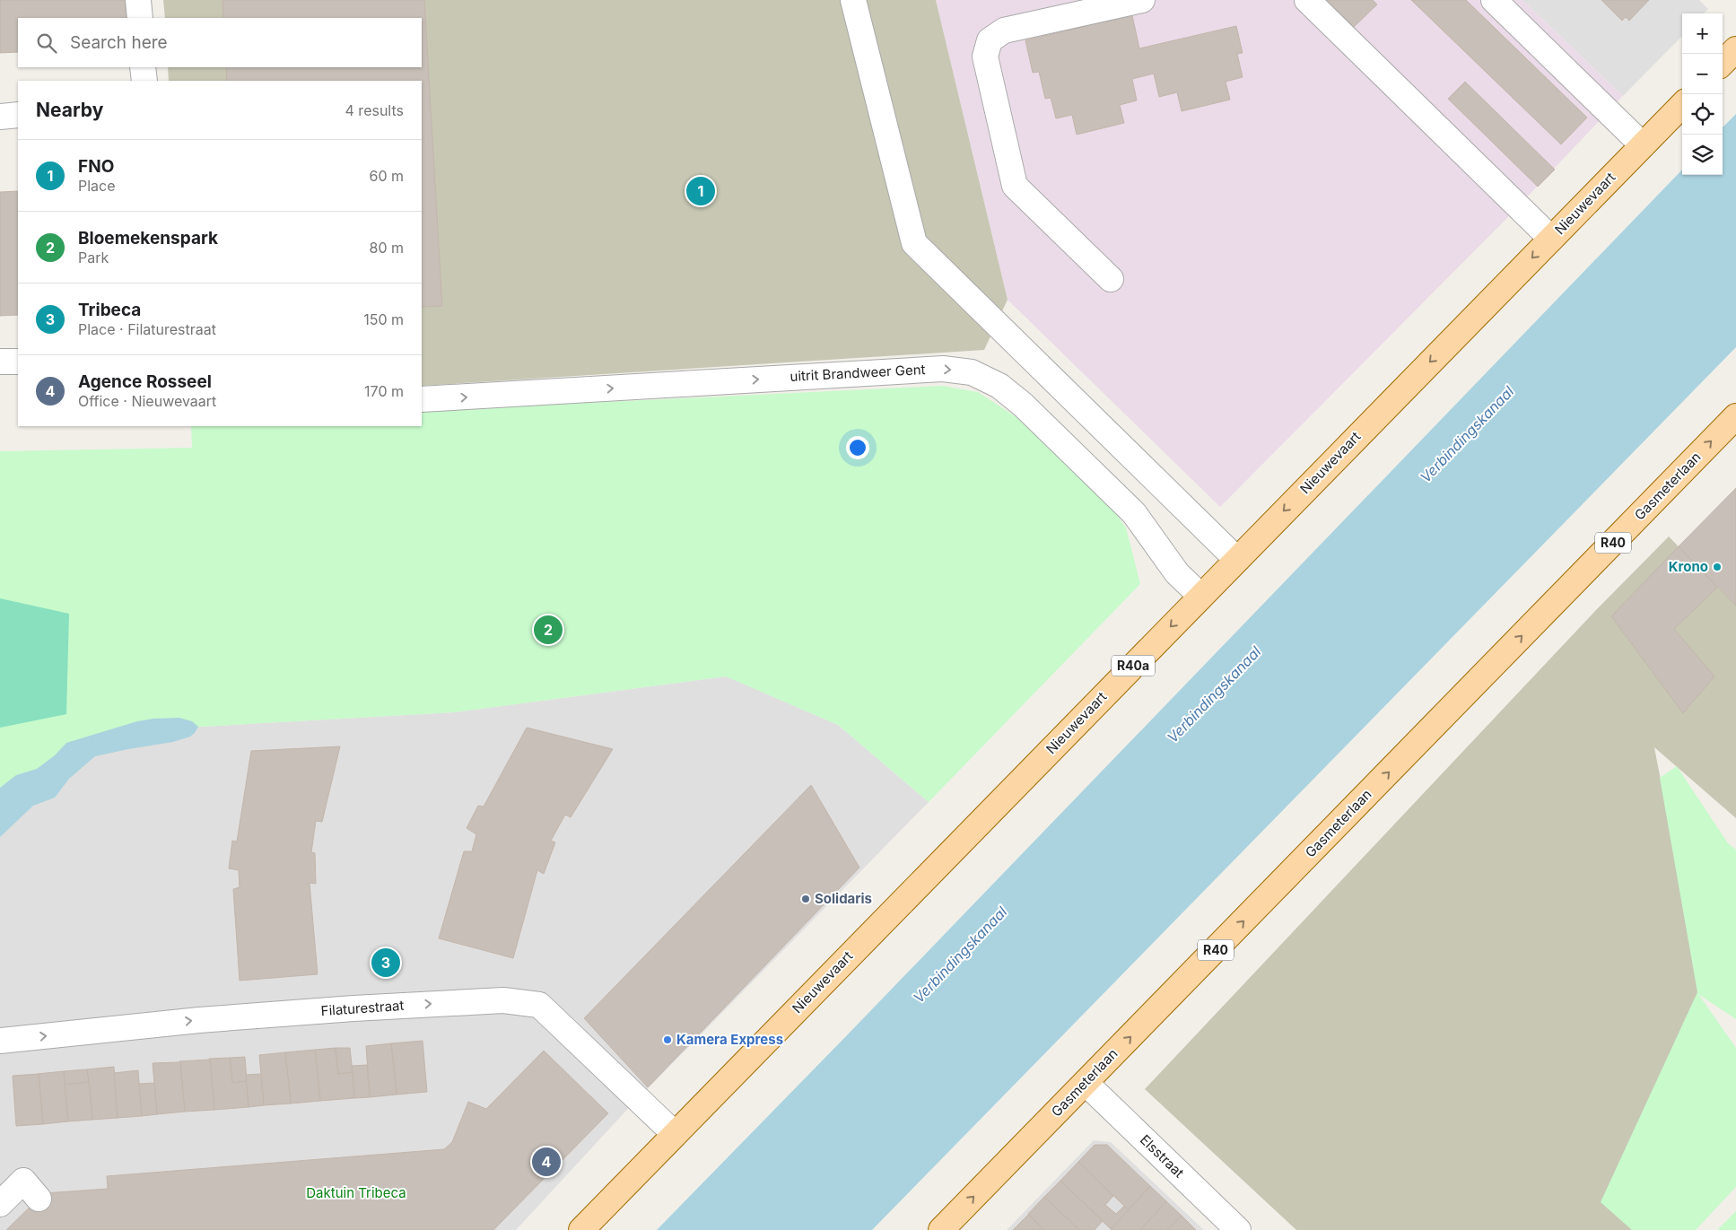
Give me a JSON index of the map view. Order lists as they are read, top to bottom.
{
  "streets": {
    "main road": [
      "Nieuwevaart",
      "Gasmeterlaan",
      "R40",
      "R40a"
    ],
    "street": ["uitrit Brandweer Gent", "Filaturestraat", "Elsstraat"]
  },
  "crossings": [
    ["Nieuwevaart", "uitrit Brandweer Gent"],
    ["Nieuwevaart", "Filaturestraat"],
    ["Gasmeterlaan", "Elsstraat"]
  ],
  "one_way": [
    "Nieuwevaart",
    "uitrit Brandweer Gent",
    "Gasmeterlaan",
    "Filaturestraat"
  ],
  "water": ["Verbindingskanaal"],
  "parks": ["Daktuin Tribeca"],
  "places": ["Krono", "Solidaris", "Kamera Express"],
  "page": {
    "map_buttons": ["+", "−"],
    "search": "Search here",
    "heading": ["Nearby", "4 results"],
    "list": [
      {
        "mark": "1",
        "name": "FNO",
        "note": "Place",
        "value": "60 m"
      },
      {
        "mark": "2",
        "name": "Bloemekenspark",
        "note": "Park",
        "value": "80 m"
      },
      {
        "mark": "3",
        "name": "Tribeca",
        "note": "Place · Filaturestraat",
        "value": "150 m"
      },
      {
        "mark": "4",
        "name": "Agence Rosseel",
        "note": "Office · Nieuwevaart",
        "value": "170 m"
      }
    ],
    "pins": [
      "1",
      "2",
      "3",
      "4"
    ]
  }
}
